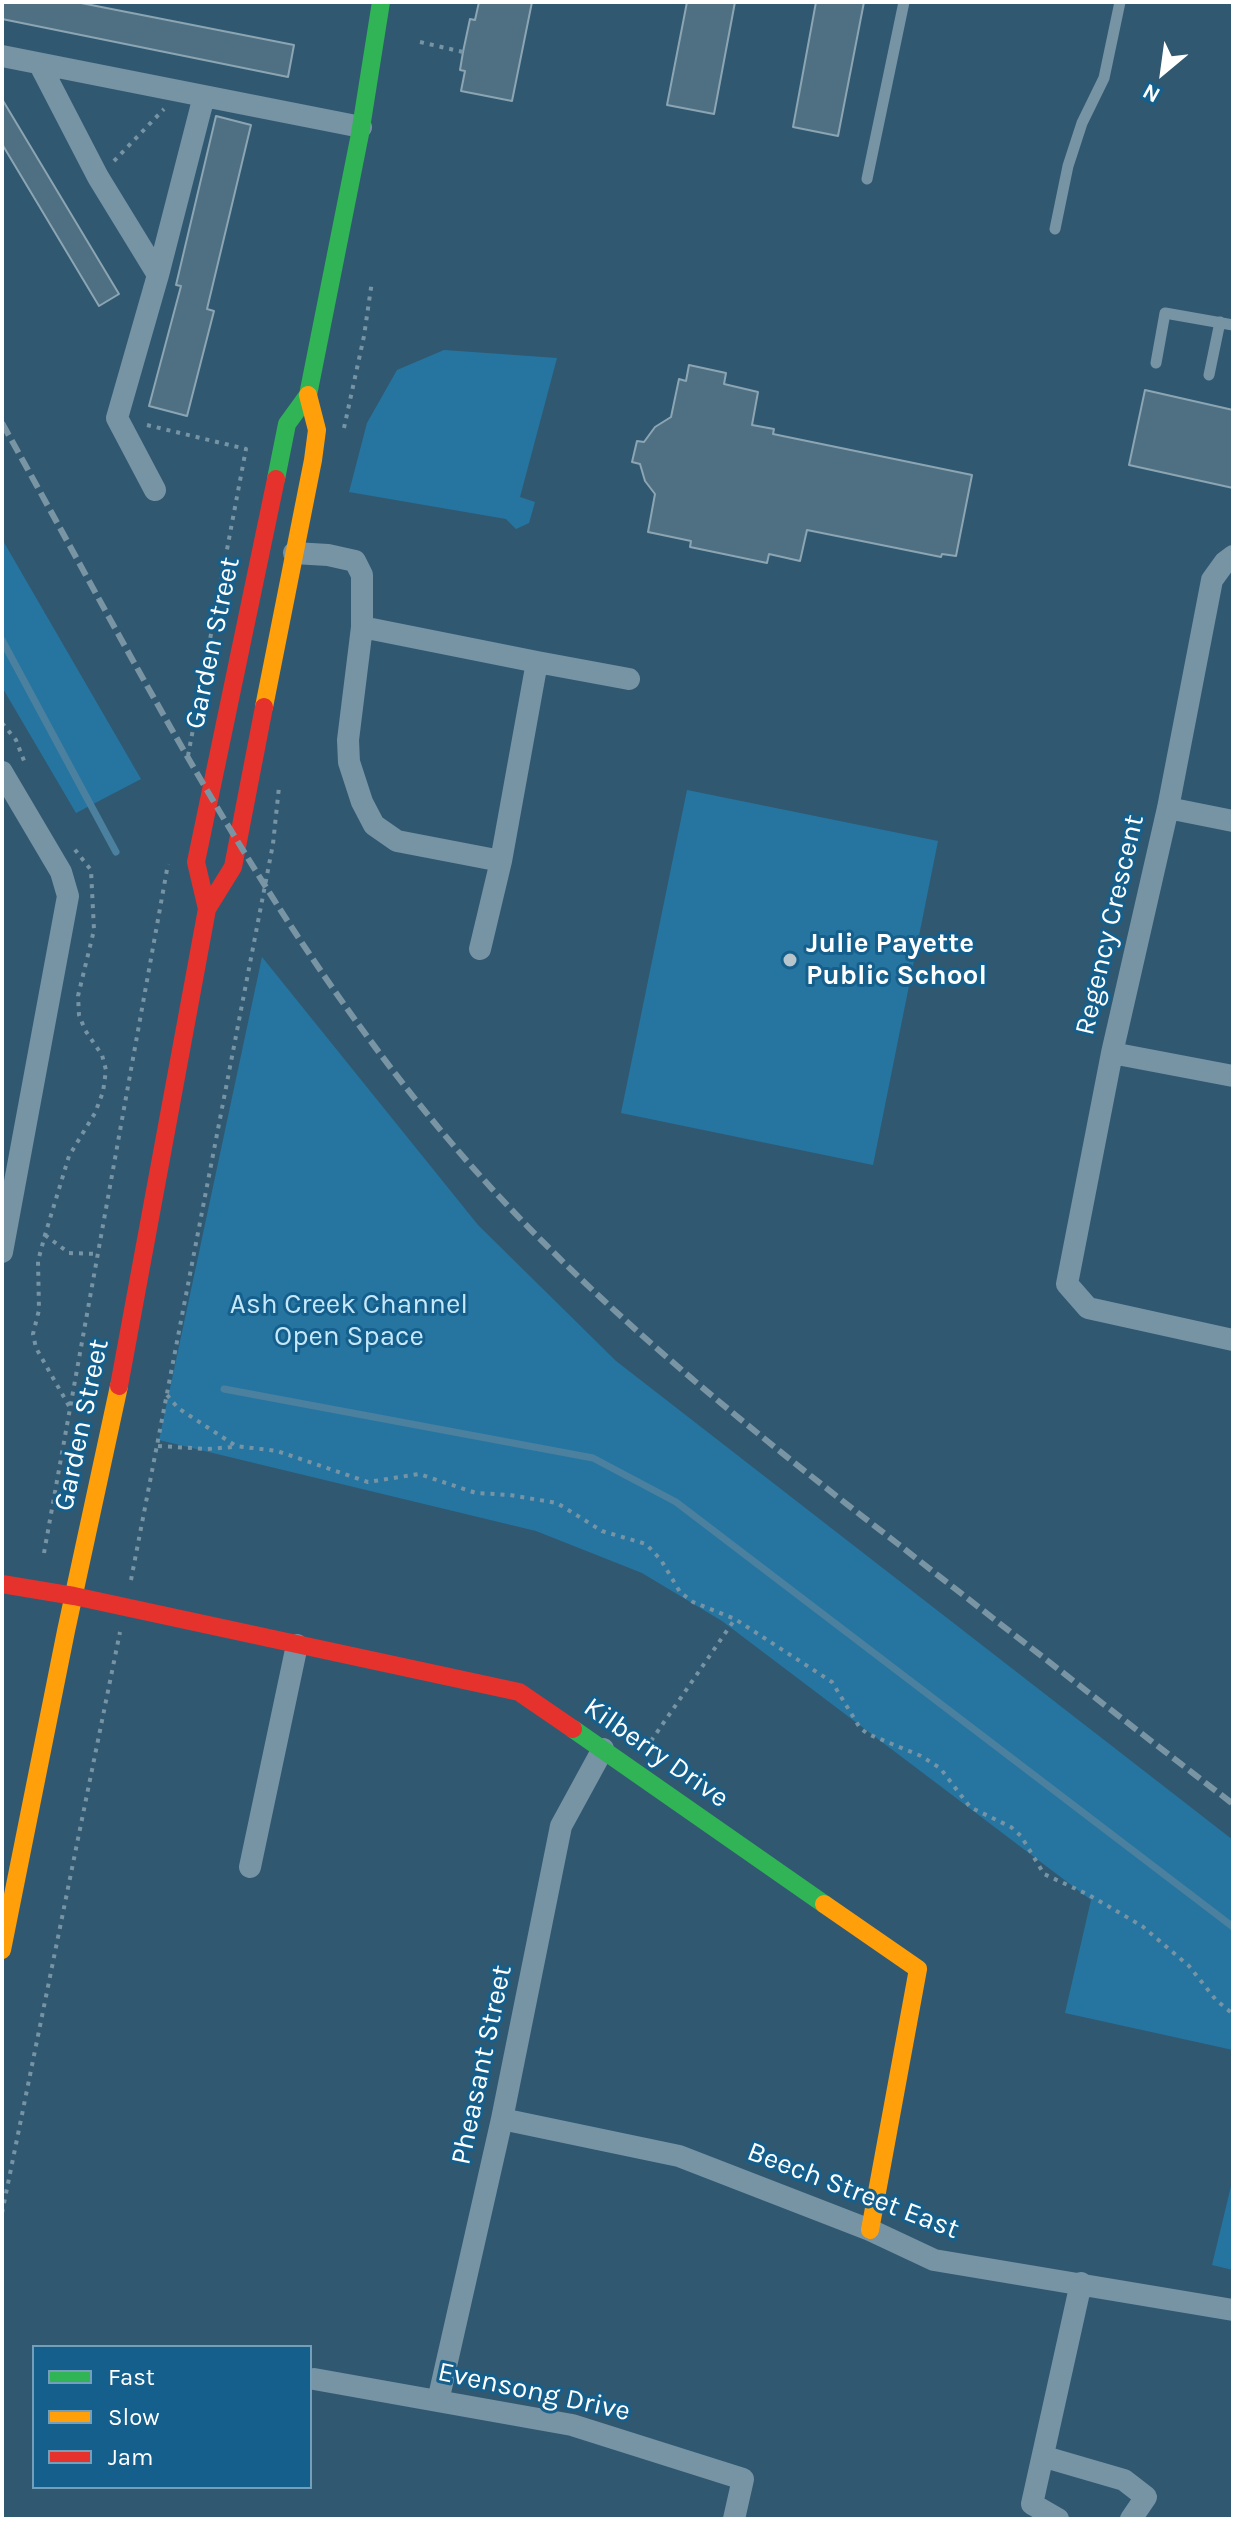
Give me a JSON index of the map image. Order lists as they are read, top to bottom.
{
  "streets": {
    "street": [
      "Garden Street",
      "Regency Crescent",
      "Kilberry Drive",
      "Pheasant Street",
      "Beech Street East",
      "Evensong Drive"
    ]
  },
  "crossings": [
    ["Garden Street", "Kilberry Drive"],
    ["Kilberry Drive", "Pheasant Street"],
    ["Kilberry Drive", "Beech Street East"],
    ["Pheasant Street", "Beech Street East"],
    ["Pheasant Street", "Evensong Drive"]
  ],
  "parks": ["Ash Creek Channel Open Space"],
  "places": ["Julie Payette Public School"],
  "legend": ["Fast", "Slow", "Jam"],
  "north": "bottom left"
}
